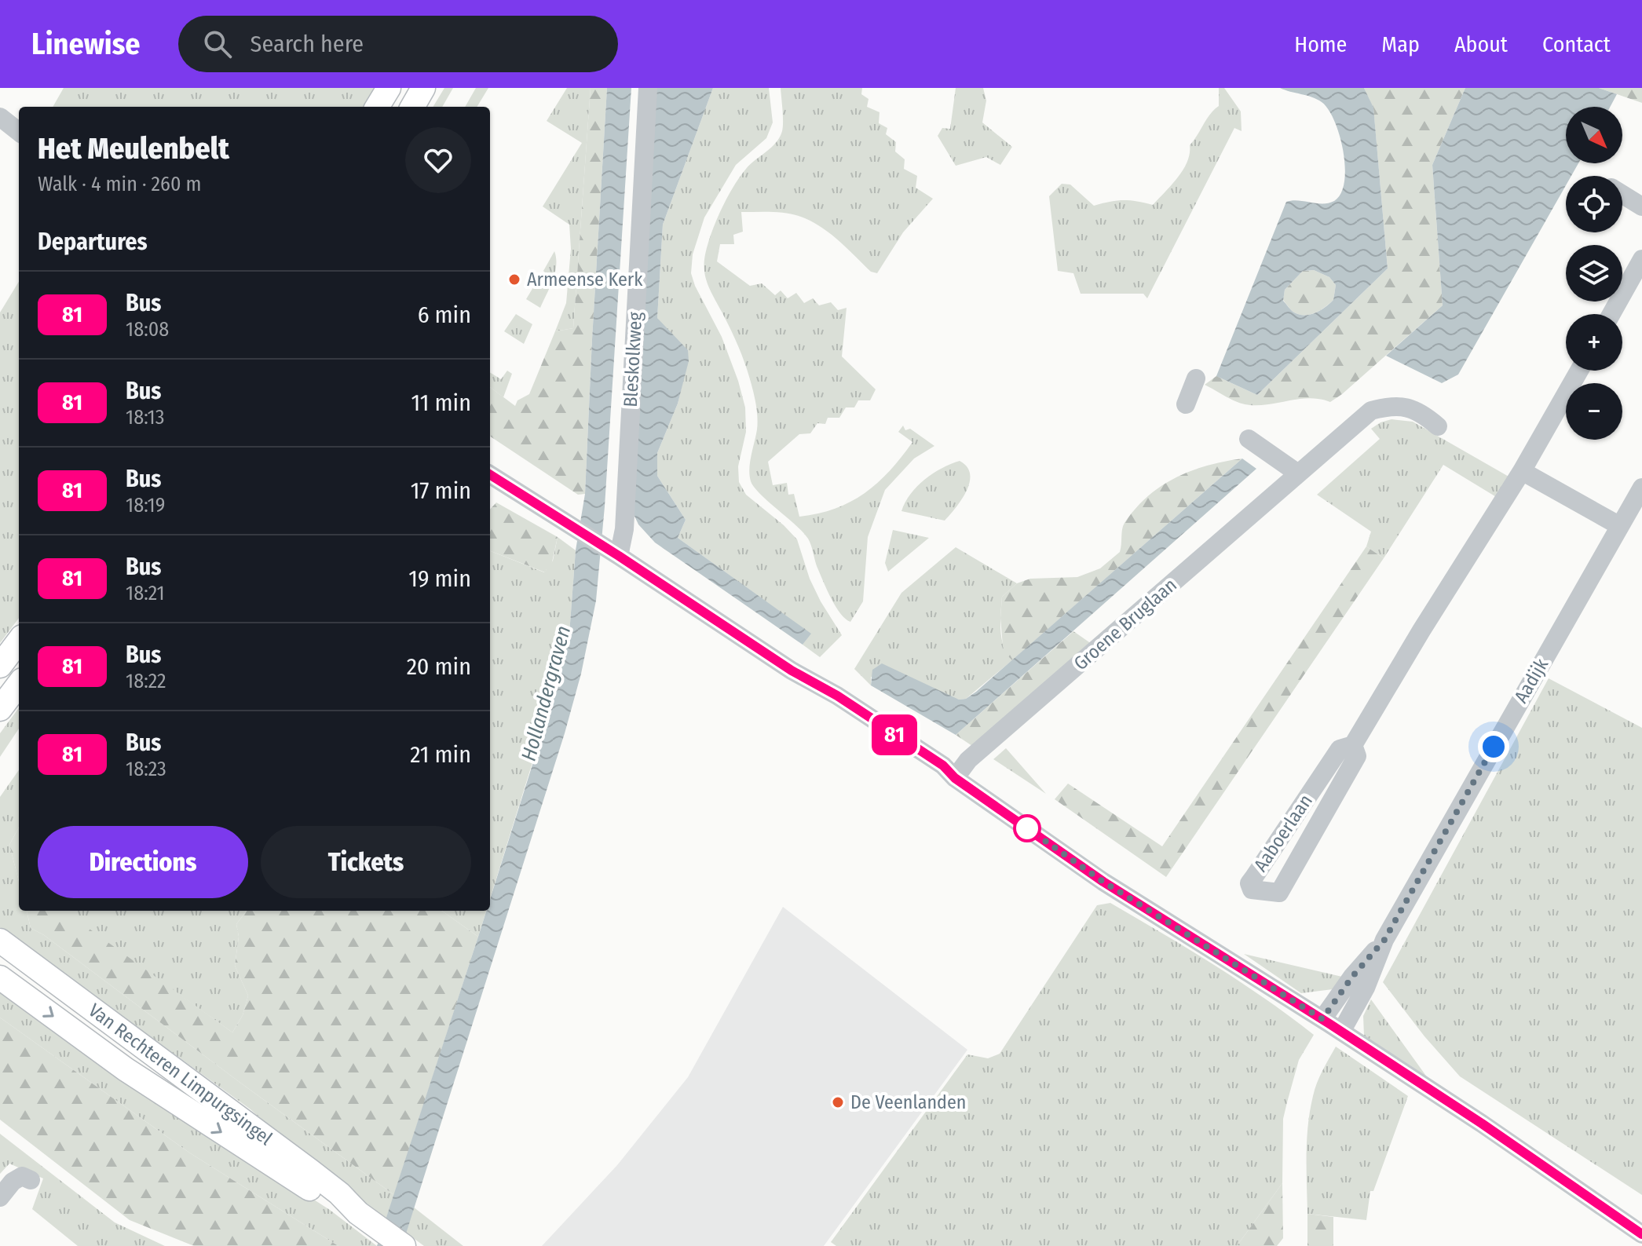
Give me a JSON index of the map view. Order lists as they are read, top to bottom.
{
  "streets": {
    "main road": ["Van Rechteren Limpurgsingel"],
    "street": [
      "Bleskolkweg",
      "Groene Bruglaan",
      "Aadijk",
      "Aaboerlaan"
    ]
  },
  "water": ["Hollandergraven"],
  "places": ["Armeense Kerk", "De Veenlanden"],
  "lines": ["bus line 81"],
  "north": "bottom right",
  "page": {
    "header": "Linewise",
    "search": "Search here",
    "nav": [
      "Home",
      "Map",
      "About",
      "Contact"
    ],
    "on_map": "81",
    "map_buttons": ["+", "−"],
    "heading": [
      ["Het Meulenbelt", "Walk · 4 min · 260 m"],
      "Departures"
    ],
    "list": [
      {
        "mark": "81",
        "name": "Bus",
        "note": "18:08",
        "value": "6 min"
      },
      {
        "mark": "81",
        "name": "Bus",
        "note": "18:13",
        "value": "11 min"
      },
      {
        "mark": "81",
        "name": "Bus",
        "note": "18:19",
        "value": "17 min"
      },
      {
        "mark": "81",
        "name": "Bus",
        "note": "18:21",
        "value": "19 min"
      },
      {
        "mark": "81",
        "name": "Bus",
        "note": "18:22",
        "value": "20 min"
      },
      {
        "mark": "81",
        "name": "Bus",
        "note": "18:23",
        "value": "21 min"
      }
    ],
    "buttons": ["Directions", "Tickets"]
  }
}
